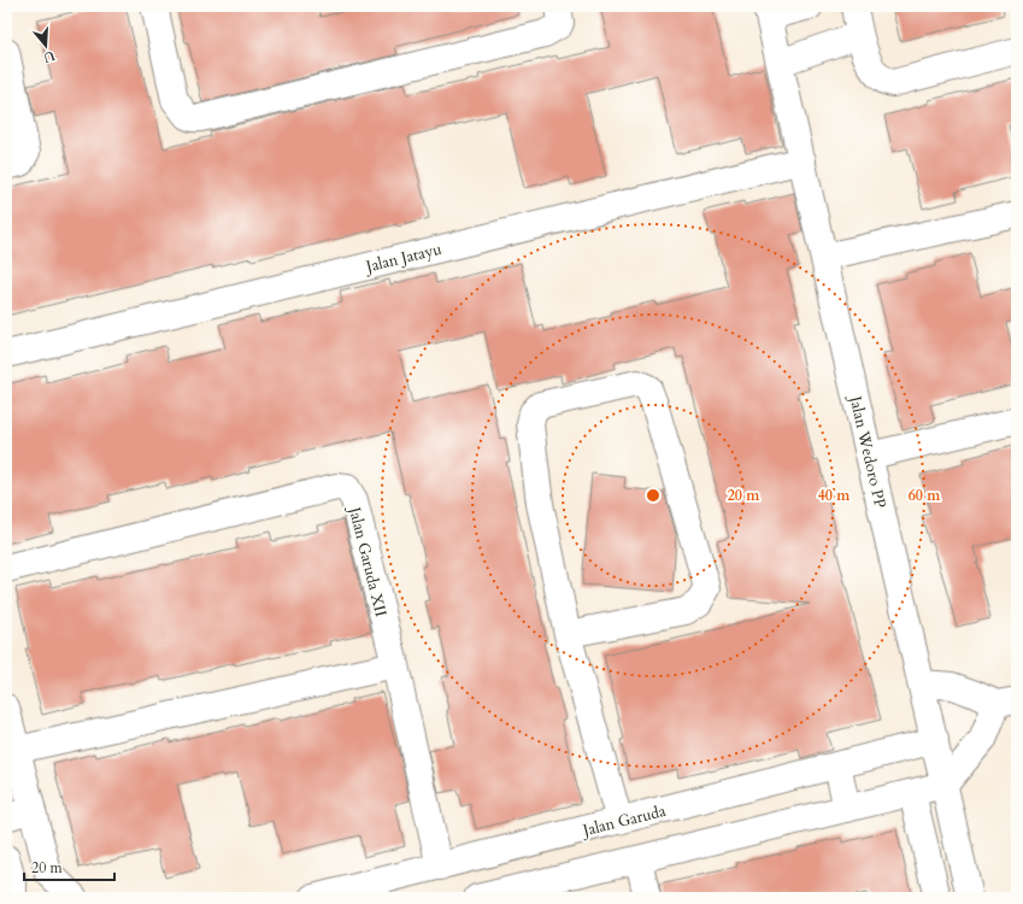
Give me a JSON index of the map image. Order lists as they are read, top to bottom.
{
  "streets": {
    "street": [
      "Jalan Jatayu",
      "Jalan Wedoro PP",
      "Jalan Garuda XII",
      "Jalan Garuda"
    ]
  },
  "crossings": [
    ["Jalan Jatayu", "Jalan Wedoro PP"],
    ["Jalan Wedoro PP", "Jalan Garuda"],
    ["Jalan Garuda XII", "Jalan Garuda"]
  ],
  "scale_bar": "20 m",
  "north": "bottom",
  "rings": ["20 m", "40 m", "60 m"]
}
